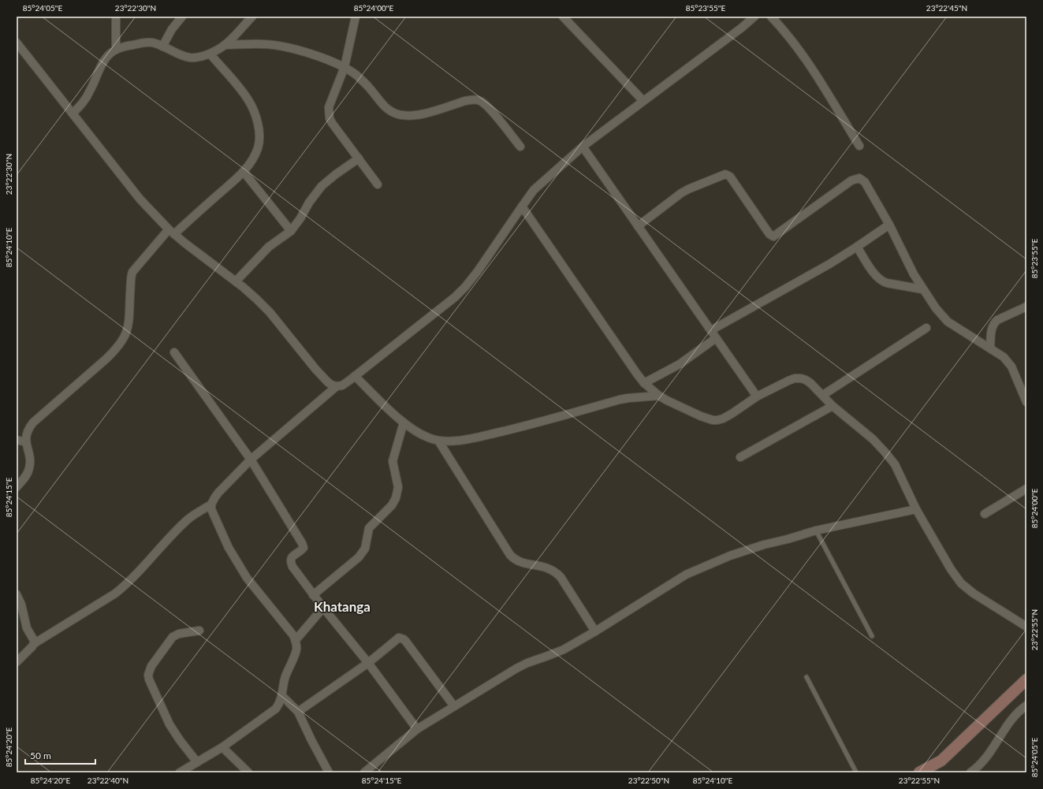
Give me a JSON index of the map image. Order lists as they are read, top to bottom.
{
  "districts": ["Khatanga"],
  "scale_bar": "50 m",
  "coordinates": [
    "85°24'05\"E",
    "23°22'30\"N",
    "85°24'00\"E",
    "85°23'55\"E",
    "23°22'45\"N",
    "85°24'10\"E",
    "85°24'15\"E",
    "23°22'55\"N",
    "85°24'20\"E",
    "23°22'40\"N",
    "23°22'50\"N"
  ]
}
